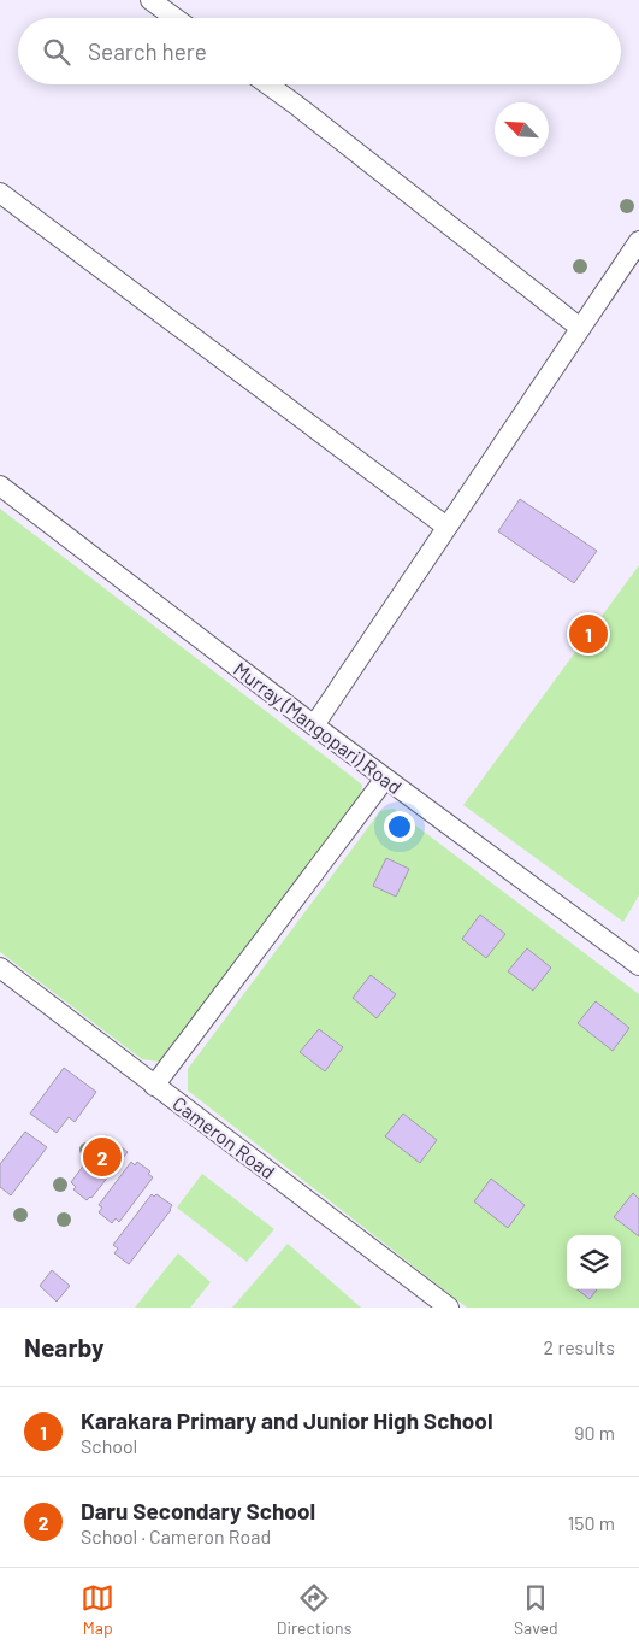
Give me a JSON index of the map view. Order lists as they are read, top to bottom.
{
  "streets": {
    "street": ["Murray (Mangopari) Road", "Cameron Road"]
  },
  "north": "top left",
  "page": {
    "search": "Search here",
    "pins": ["1", "2"],
    "heading": ["Nearby", "2 results"],
    "list": [
      {
        "mark": "1",
        "name": "Karakara Primary and Junior High School",
        "note": "School",
        "value": "90 m"
      },
      {
        "mark": "2",
        "name": "Daru Secondary School",
        "note": "School · Cameron Road",
        "value": "150 m"
      }
    ],
    "nav": ["Map", "Directions", "Saved"]
  }
}
